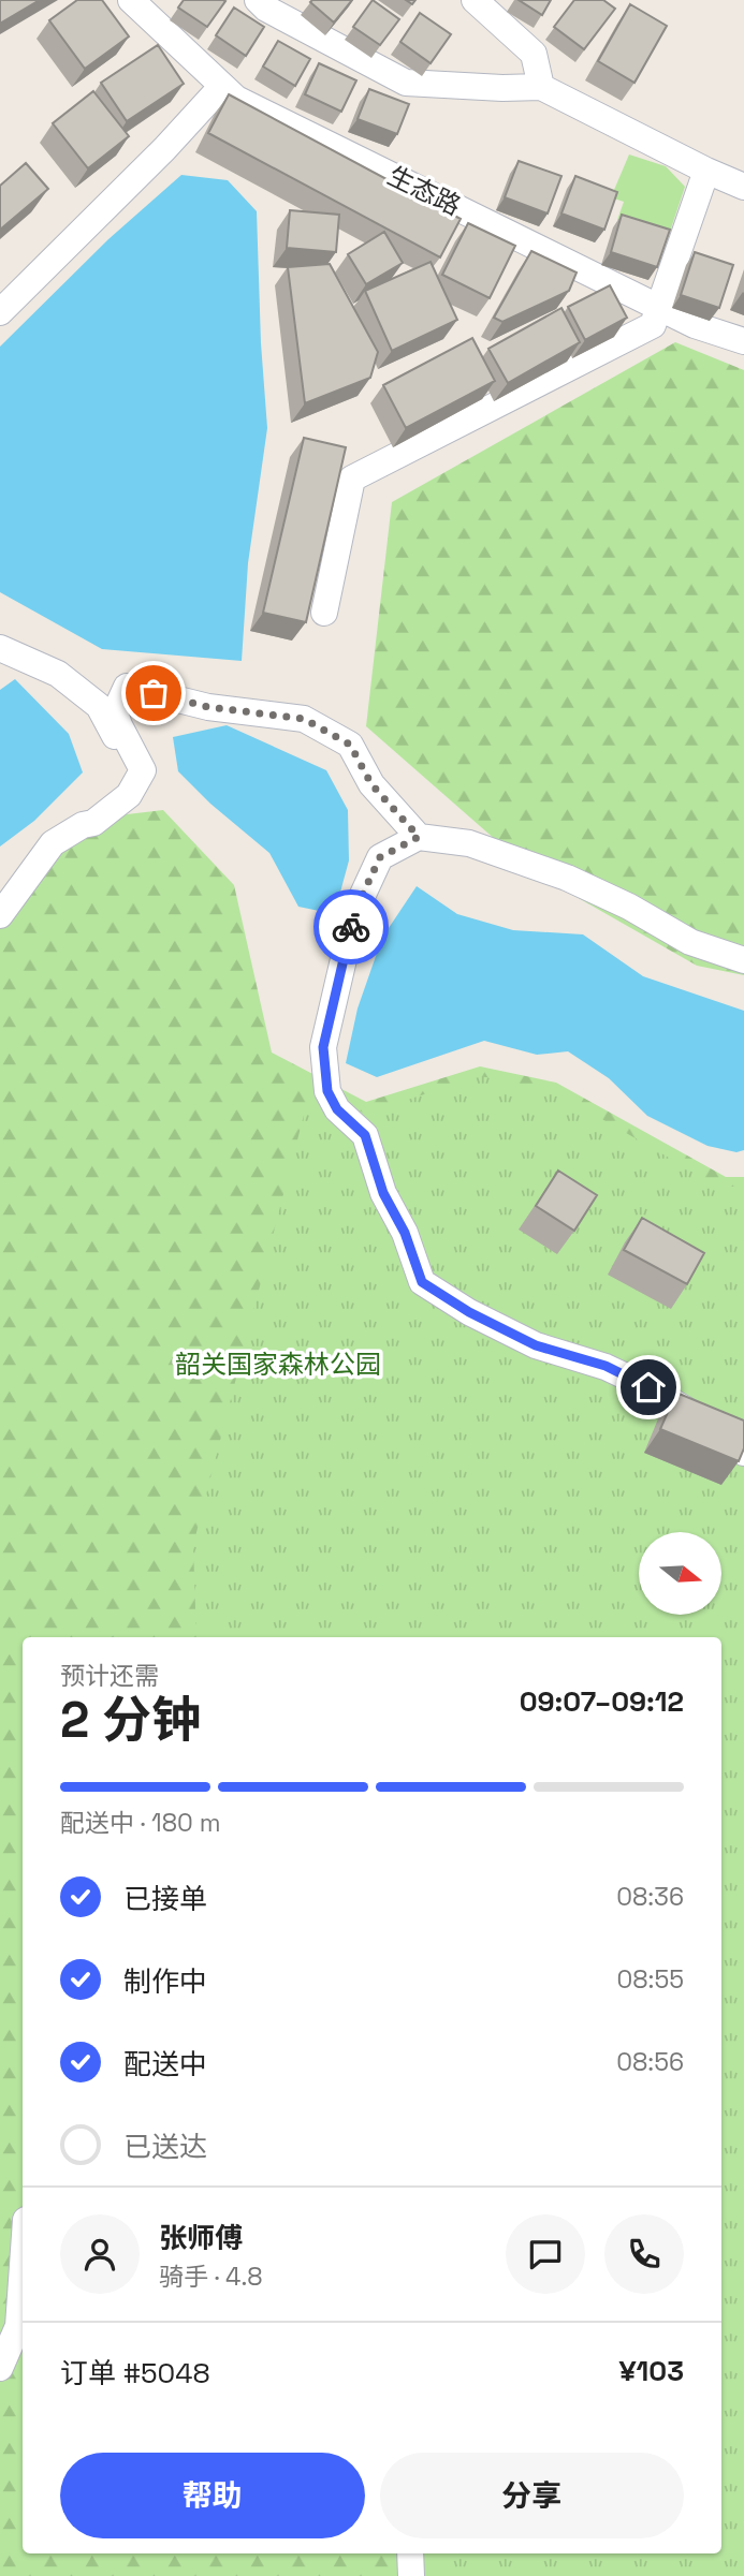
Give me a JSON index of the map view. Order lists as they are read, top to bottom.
{
  "streets": {
    "street": ["生态路"]
  },
  "parks": ["韶关国家森林公园"],
  "north": "right",
  "page": {
    "heading": ["2 分钟", "预计还需", "09:07–09:12"],
    "panel": [
      "张师傅",
      "骑手 · 4.8",
      "订单 #5048",
      "¥103"
    ],
    "bar": "配送中 · 180 m",
    "list": [
      ["已接单", "08:36"],
      ["制作中", "08:55"],
      ["配送中", "08:56"],
      "已送达"
    ],
    "buttons": ["帮助", "分享"]
  }
}
